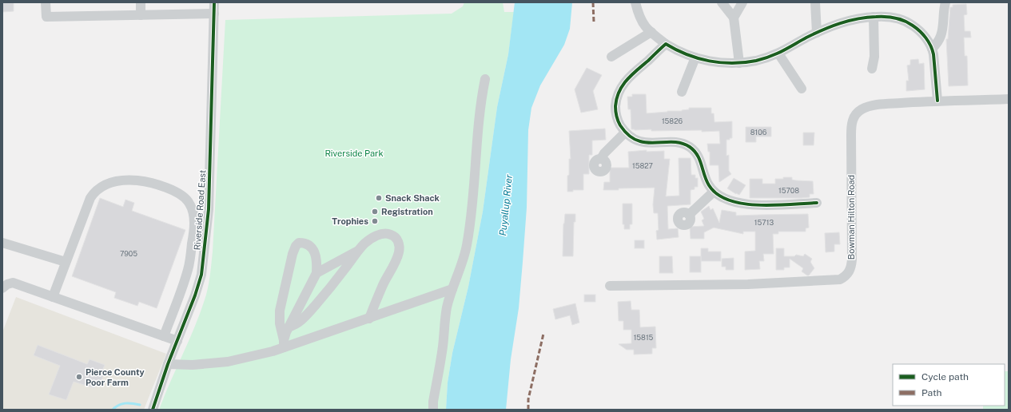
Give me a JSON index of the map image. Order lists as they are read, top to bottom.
{
  "streets": {
    "street": ["Riverside Road East", "Bowman Hilton Road"]
  },
  "water": ["Puyallup River"],
  "parks": ["Riverside Park"],
  "places": [
    "Snack Shack",
    "Registration",
    "Trophies",
    "Pierce County Poor Farm"
  ],
  "house_numbers": [
    "15826",
    "8106",
    "15827",
    "15708",
    "15713",
    "7905",
    "15815"
  ],
  "legend": ["Cycle path", "Path"]
}
